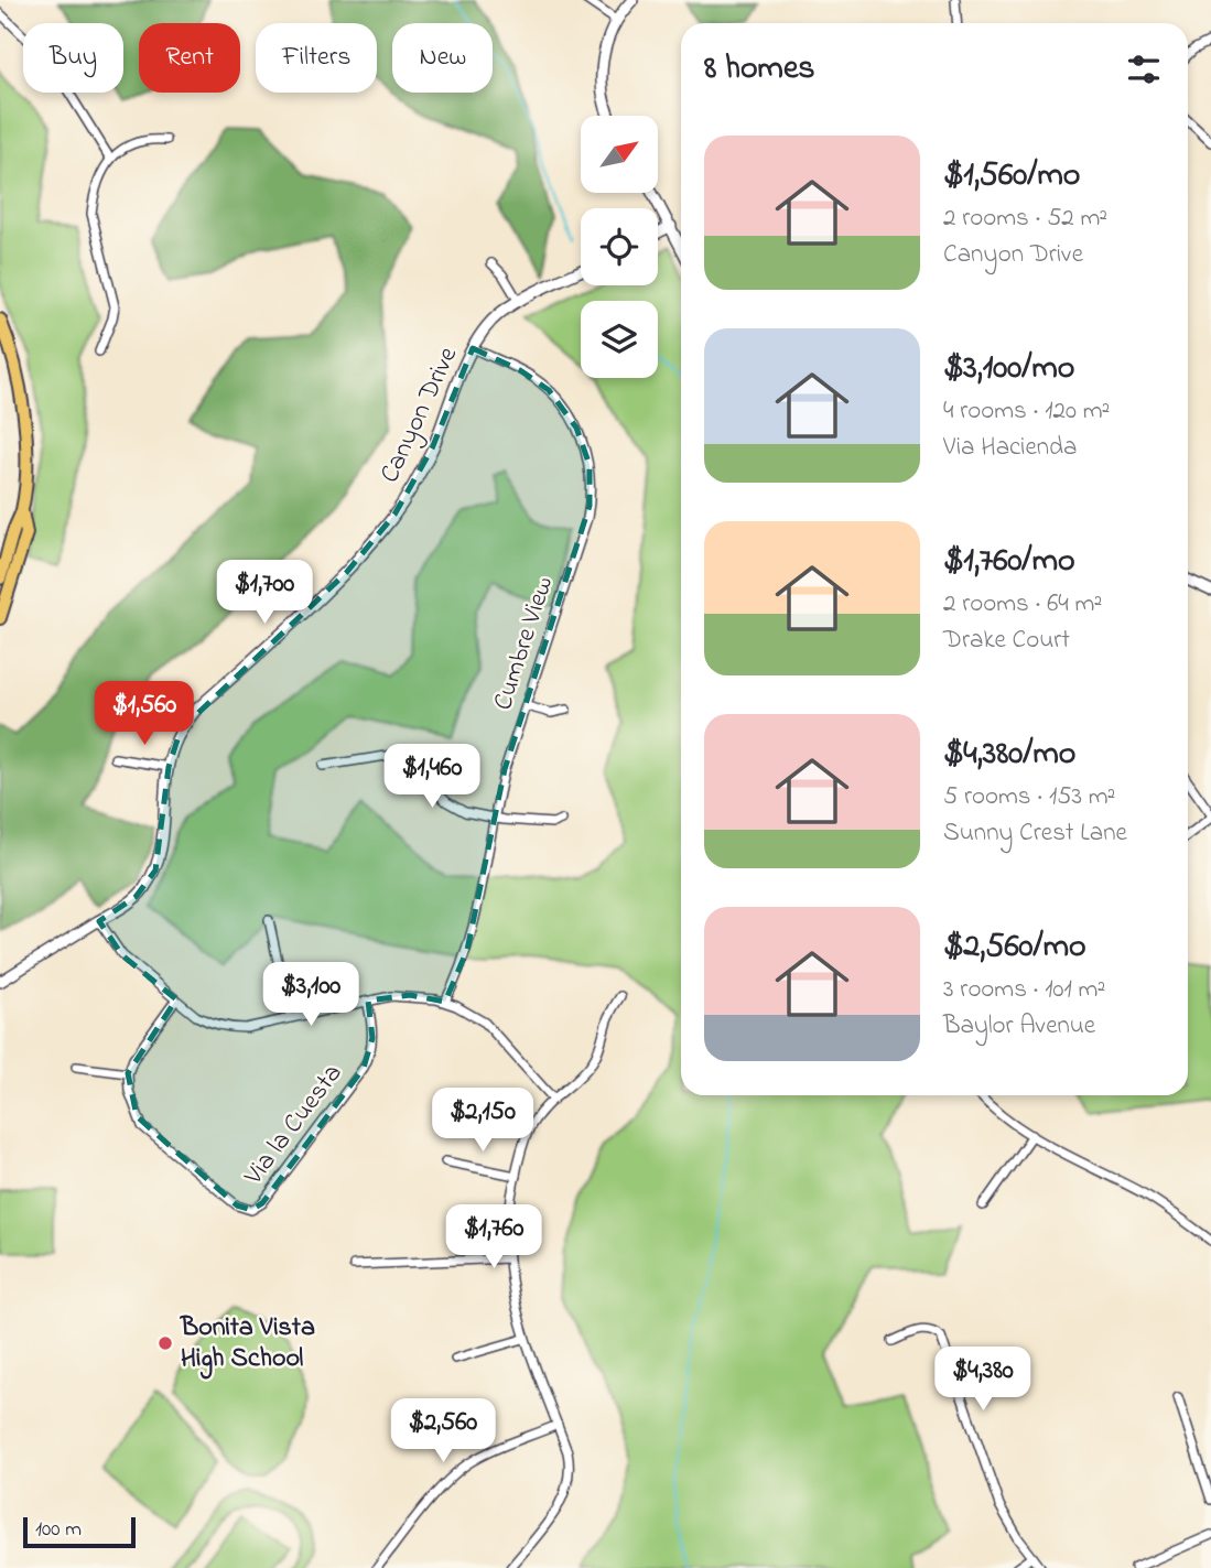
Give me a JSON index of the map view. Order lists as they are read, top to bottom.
{
  "streets": {
    "street": ["Canyon Drive", "Cumbre View", "Via la Cuesta"]
  },
  "crossings": [
    ["Canyon Drive", "Cumbre View"]
  ],
  "places": ["Bonita Vista High School"],
  "scale_bar": "100 m",
  "north": "top right",
  "page": {
    "chip": [
      "Buy",
      "Rent",
      "Filters",
      "New"
    ],
    "heading": "8 homes",
    "list": [
      {
        "name": "$1,560/mo",
        "note": "2 rooms · 52 m² · Canyon Drive"
      },
      {
        "name": "$3,100/mo",
        "note": "4 rooms · 120 m² · Via Hacienda"
      },
      {
        "name": "$1,760/mo",
        "note": "2 rooms · 64 m² · Drake Court"
      },
      {
        "name": "$4,380/mo",
        "note": "5 rooms · 153 m² · Sunny Crest Lane"
      },
      {
        "name": "$2,560/mo",
        "note": "3 rooms · 101 m² · Baylor Avenue"
      }
    ],
    "price": [
      "$1,700",
      "$1,560",
      "$1,460",
      "$3,100",
      "$2,150",
      "$1,760",
      "$4,380",
      "$2,560"
    ],
    "scale": "100 m"
  }
}
